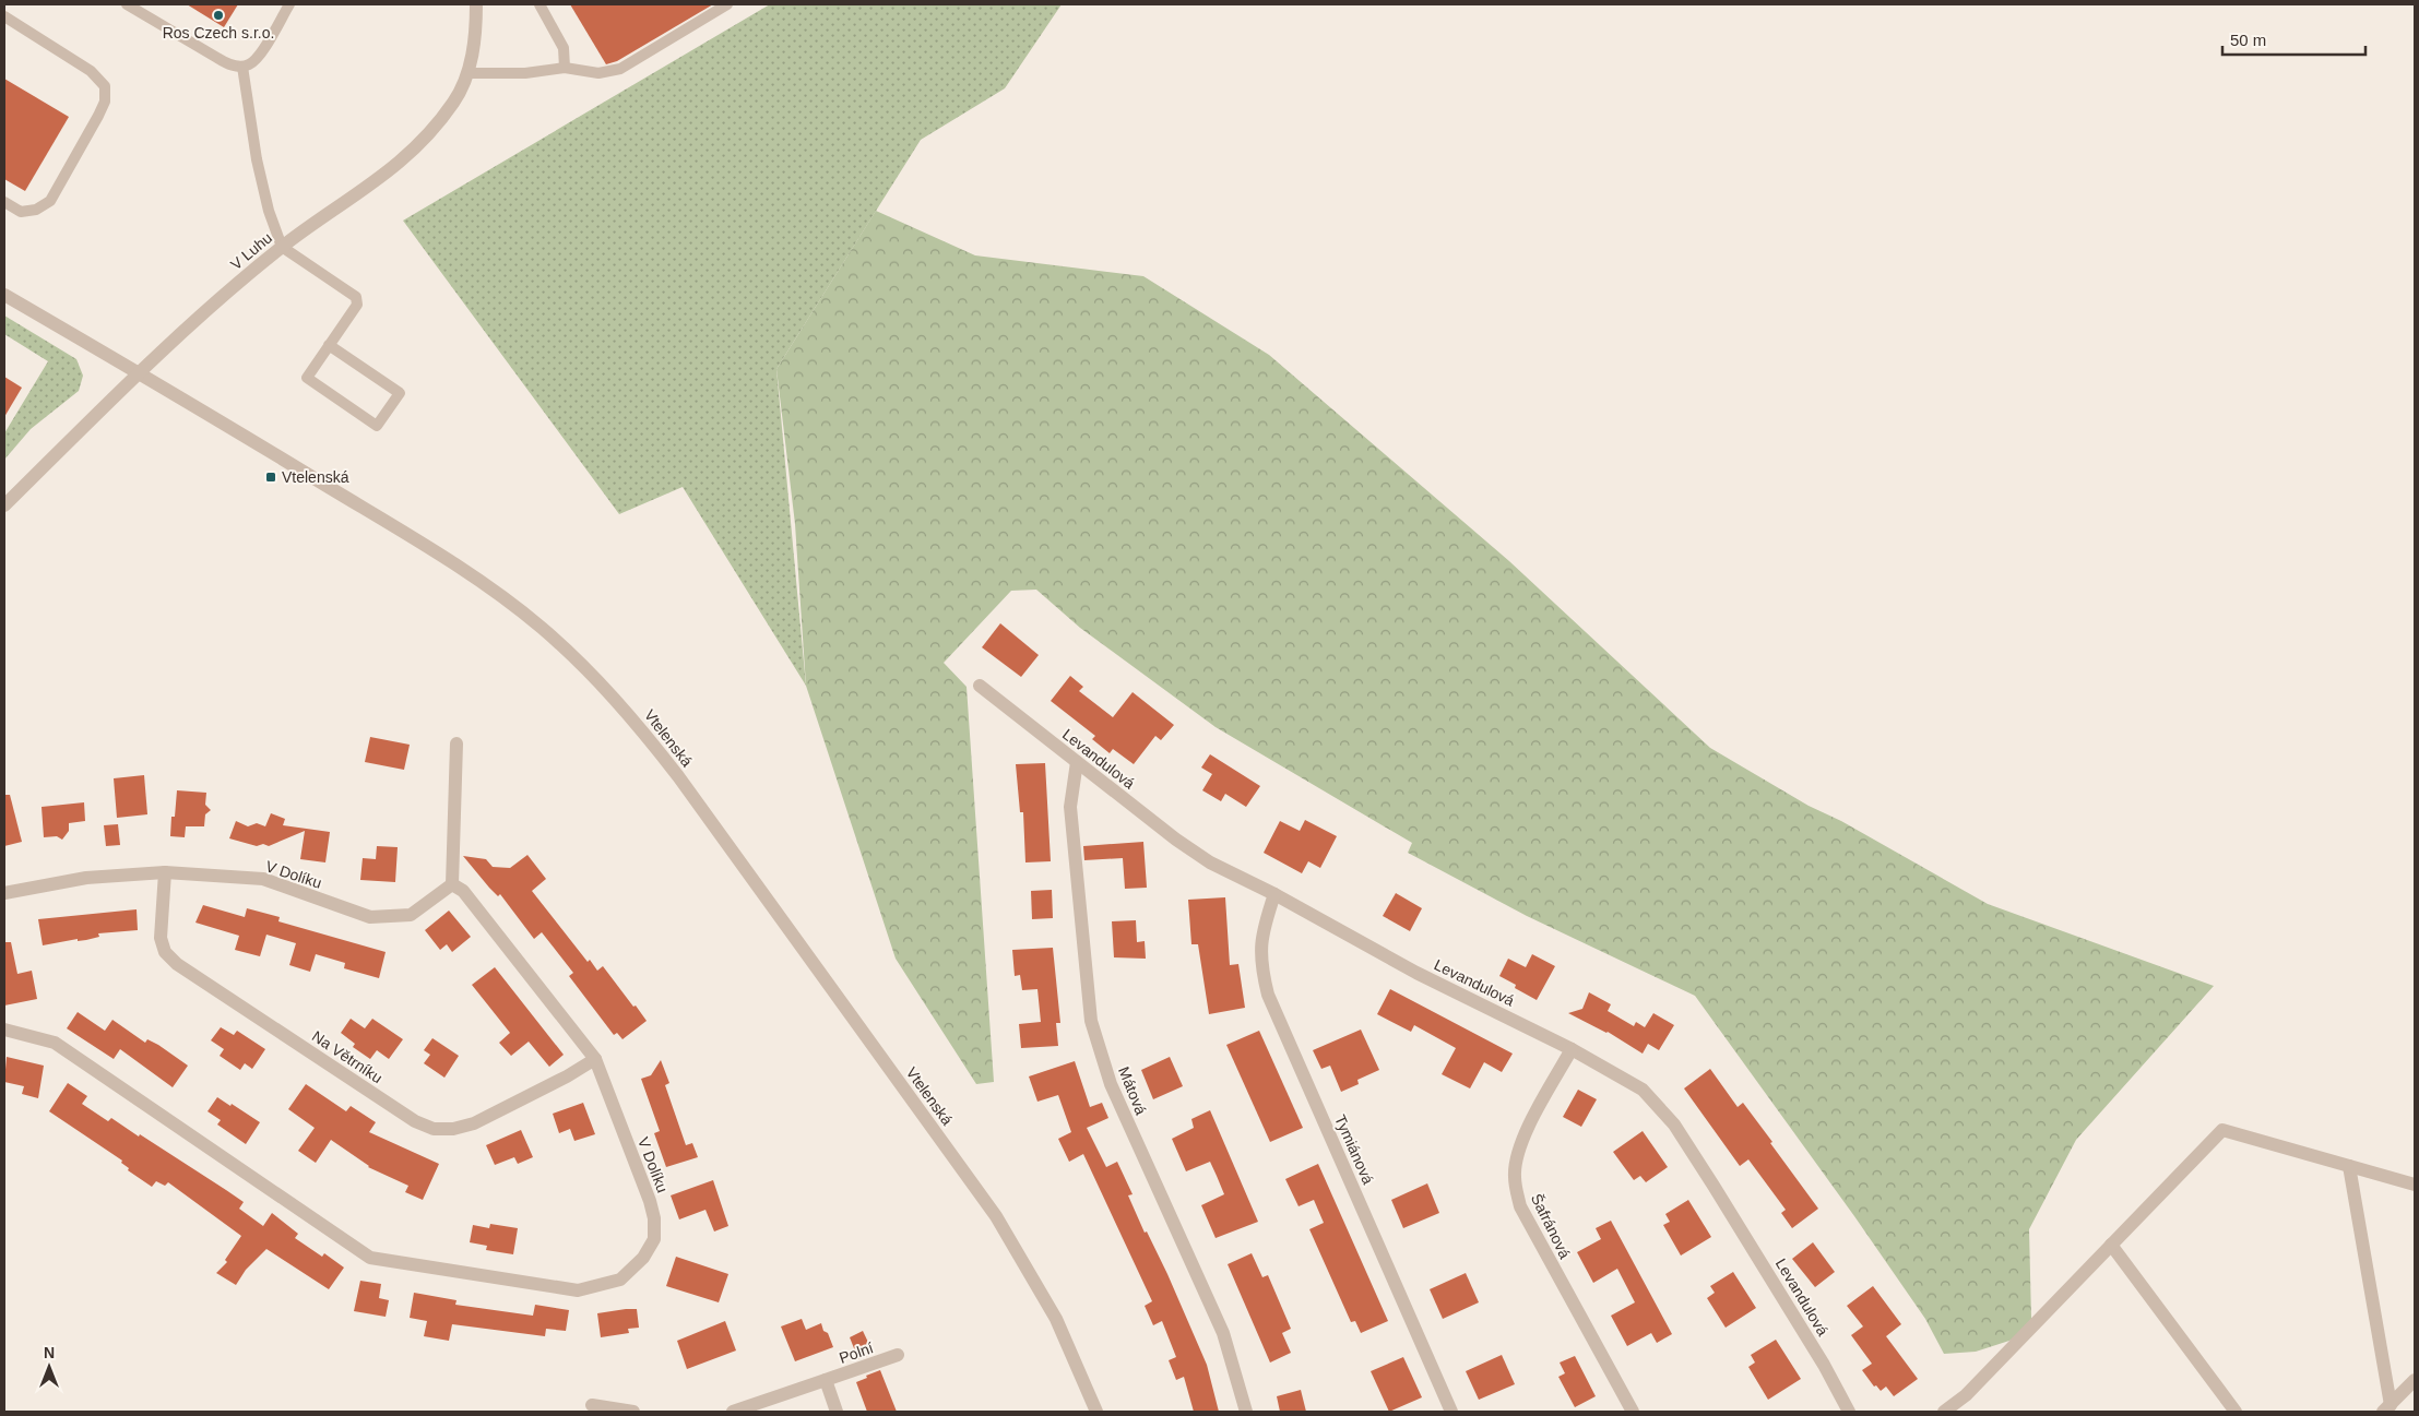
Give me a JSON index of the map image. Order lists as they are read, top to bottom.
{
  "streets": {
    "street": [
      "V Luhu",
      "Vtelenská",
      "Levandulová",
      "V Dolíku",
      "Na Větrníku",
      "Mátová",
      "Tymiánová",
      "Šafránová",
      "Polní"
    ]
  },
  "crossings": [
    ["V Luhu", "Vtelenská"],
    ["Levandulová", "Mátová"],
    ["Levandulová", "Tymiánová"],
    ["Levandulová", "Šafránová"],
    ["V Dolíku", "Na Větrníku"]
  ],
  "places": {
    "other": ["Ros Czech s.r.o."],
    "transit": ["Vtelenská"]
  },
  "scale_bar": "50 m",
  "north": "top"
}
